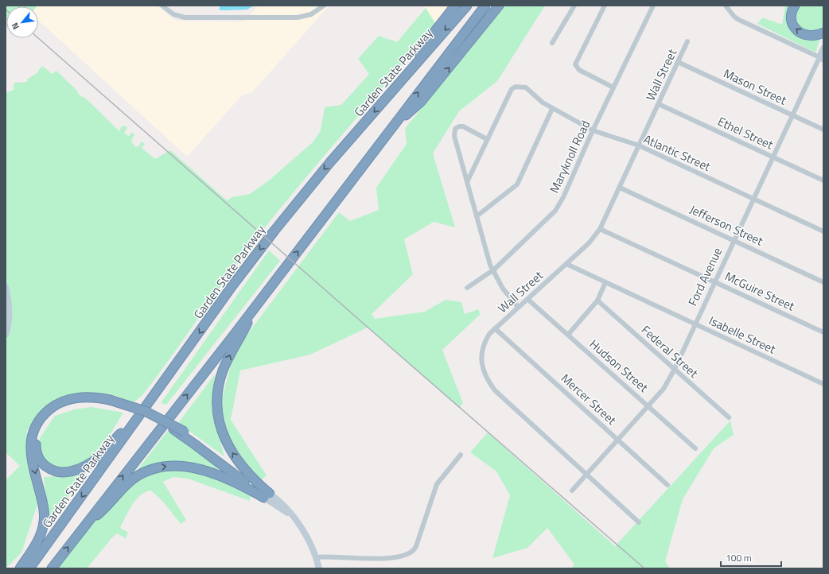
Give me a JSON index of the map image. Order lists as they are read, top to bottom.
{
  "streets": {
    "highway": ["Garden State Parkway"],
    "street": [
      "Wall Street",
      "Mason Street",
      "Ethel Street",
      "Atlantic Street",
      "Maryknoll Road",
      "Jefferson Street",
      "Ford Avenue",
      "McGuire Street",
      "Isabelle Street",
      "Federal Street",
      "Hudson Street",
      "Mercer Street"
    ]
  },
  "crossings": [
    ["Wall Street", "Mason Street"],
    ["Wall Street", "Ethel Street"],
    ["Wall Street", "Atlantic Street"],
    ["Wall Street", "Jefferson Street"],
    ["Wall Street", "Ford Avenue"],
    ["Wall Street", "McGuire Street"],
    ["Wall Street", "Isabelle Street"],
    ["Wall Street", "Hudson Street"],
    ["Wall Street", "Mercer Street"],
    ["Mason Street", "Ford Avenue"],
    ["Ethel Street", "Ford Avenue"],
    ["Atlantic Street", "Maryknoll Road"],
    ["Atlantic Street", "Ford Avenue"],
    ["Jefferson Street", "Ford Avenue"],
    ["Ford Avenue", "McGuire Street"],
    ["Ford Avenue", "Isabelle Street"],
    ["Ford Avenue", "Federal Street"],
    ["Ford Avenue", "Hudson Street"],
    ["Ford Avenue", "Mercer Street"]
  ],
  "scale_bar": "100 m",
  "north": "bottom left"
}
